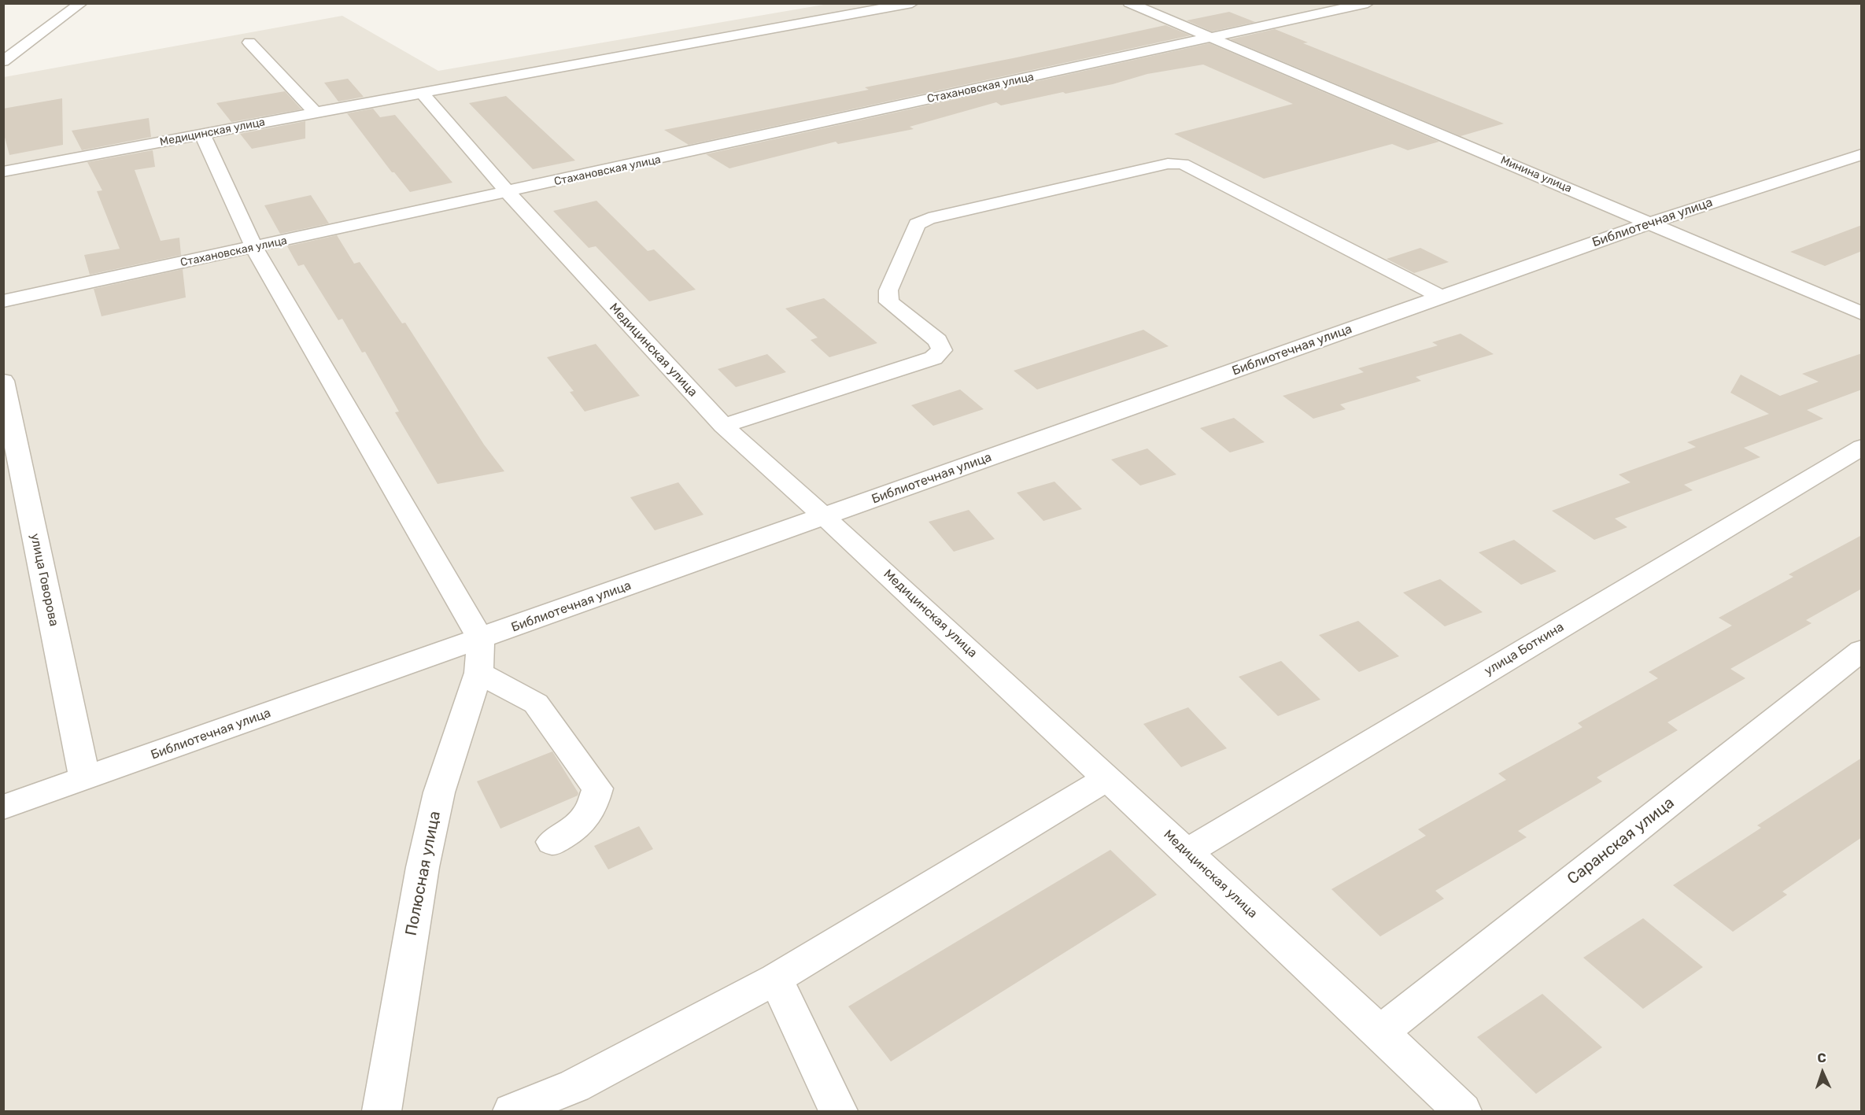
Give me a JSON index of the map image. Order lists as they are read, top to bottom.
{
  "streets": {
    "street": [
      "Стахановская улица",
      "Медицинская улица",
      "Минина улица",
      "Библиотечная улица",
      "улица Говорова",
      "улица Боткина",
      "Саранская улица",
      "Полюсная улица"
    ]
  },
  "crossings": [
    ["Стахановская улица", "Медицинская улица"],
    ["Стахановская улица", "Минина улица"],
    ["Медицинская улица", "Библиотечная улица"],
    ["Медицинская улица", "улица Боткина"],
    ["Медицинская улица", "Саранская улица"],
    ["Минина улица", "Библиотечная улица"],
    ["Библиотечная улица", "улица Говорова"],
    ["Библиотечная улица", "Полюсная улица"]
  ],
  "north": "top"
}
